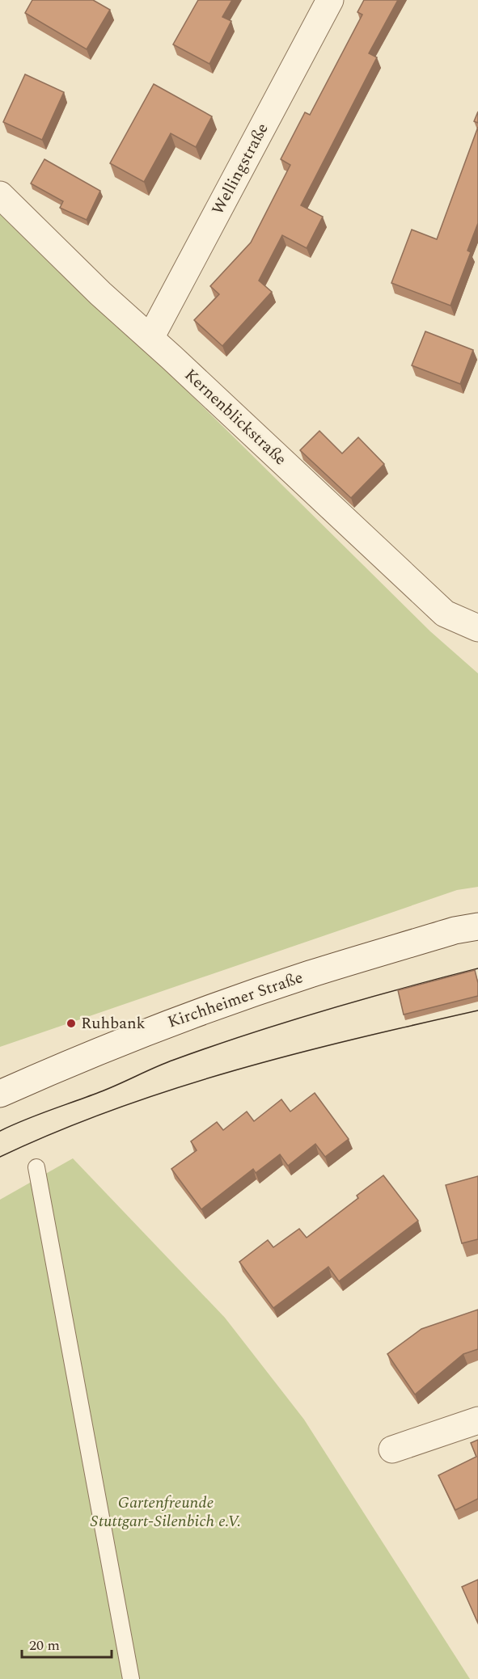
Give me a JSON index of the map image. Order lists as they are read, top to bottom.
{
  "streets": {
    "street": ["Wellingstraße", "Kernenblickstraße", "Kirchheimer Straße"]
  },
  "crossings": [
    ["Wellingstraße", "Kernenblickstraße"]
  ],
  "parks": ["Gartenfreunde Stuttgart-Silenbich e.V."],
  "places": ["Ruhbank"],
  "scale_bar": "20 m"
}
